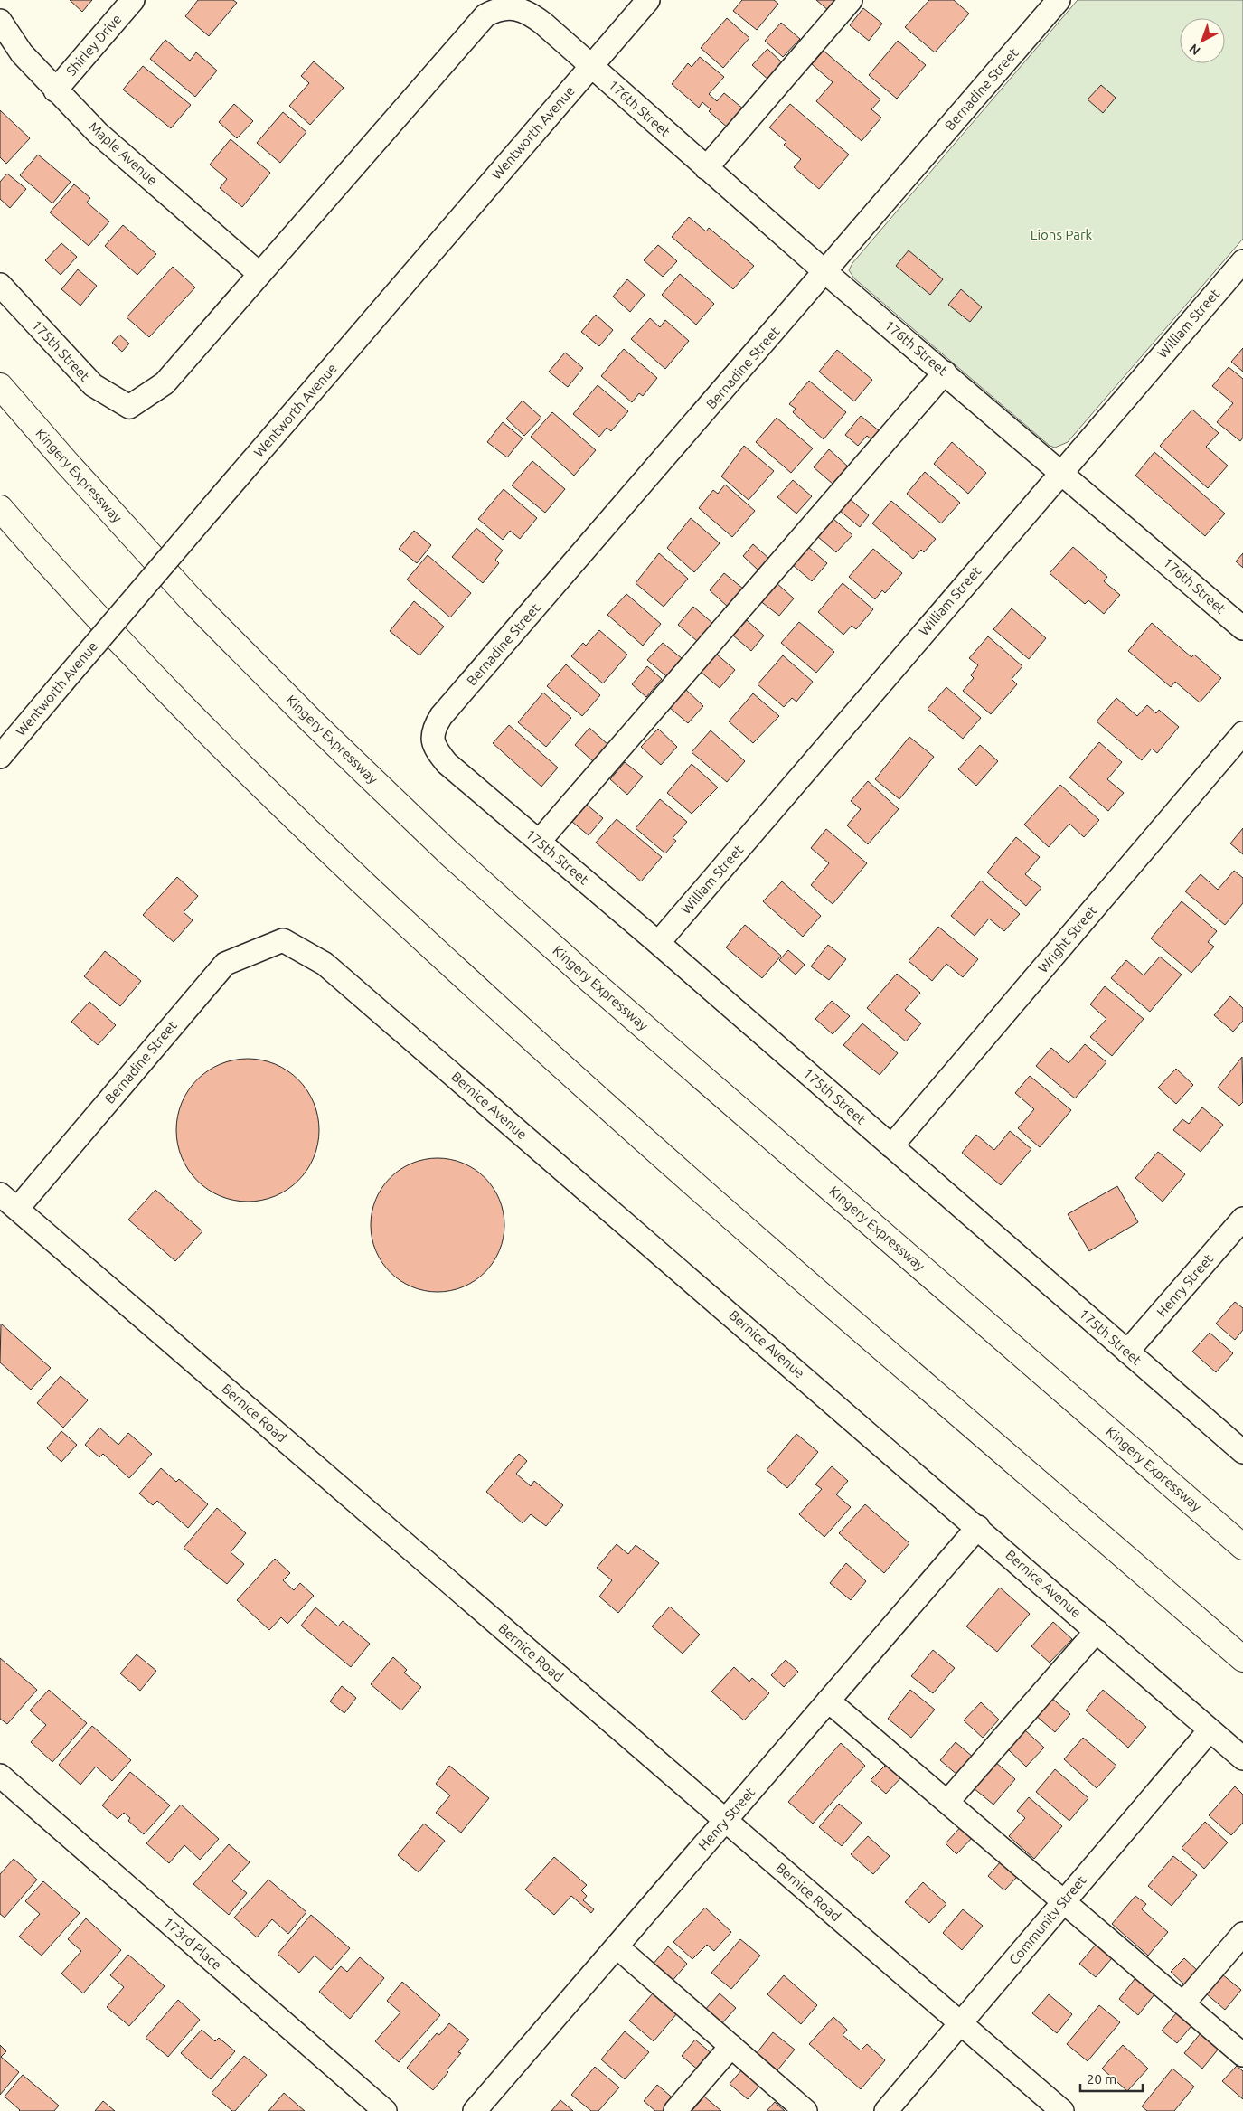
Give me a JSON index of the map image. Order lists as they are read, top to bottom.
{
  "streets": {
    "highway": ["Kingery Expressway"],
    "street": [
      "Shirley Drive",
      "Bernadine Street",
      "176th Street",
      "Wentworth Avenue",
      "Maple Avenue",
      "William Street",
      "175th Street",
      "Wright Street",
      "Bernice Avenue",
      "Henry Street",
      "Bernice Road",
      "Community Street",
      "173rd Place"
    ]
  },
  "crossings": [
    ["Shirley Drive", "Maple Avenue"],
    ["Bernadine Street", "176th Street"],
    ["Bernadine Street", "175th Street"],
    ["Bernadine Street", "Bernice Avenue"],
    ["Bernadine Street", "Bernice Road"],
    ["176th Street", "Wentworth Avenue"],
    ["176th Street", "William Street"],
    ["Maple Avenue", "175th Street"],
    ["William Street", "175th Street"],
    ["175th Street", "Wright Street"],
    ["175th Street", "Henry Street"],
    ["Bernice Avenue", "Henry Street"],
    ["Bernice Avenue", "Community Street"],
    ["Henry Street", "Bernice Road"],
    ["Bernice Road", "Community Street"]
  ],
  "parks": ["Lions Park"],
  "scale_bar": "20 m",
  "north": "bottom left"
}
